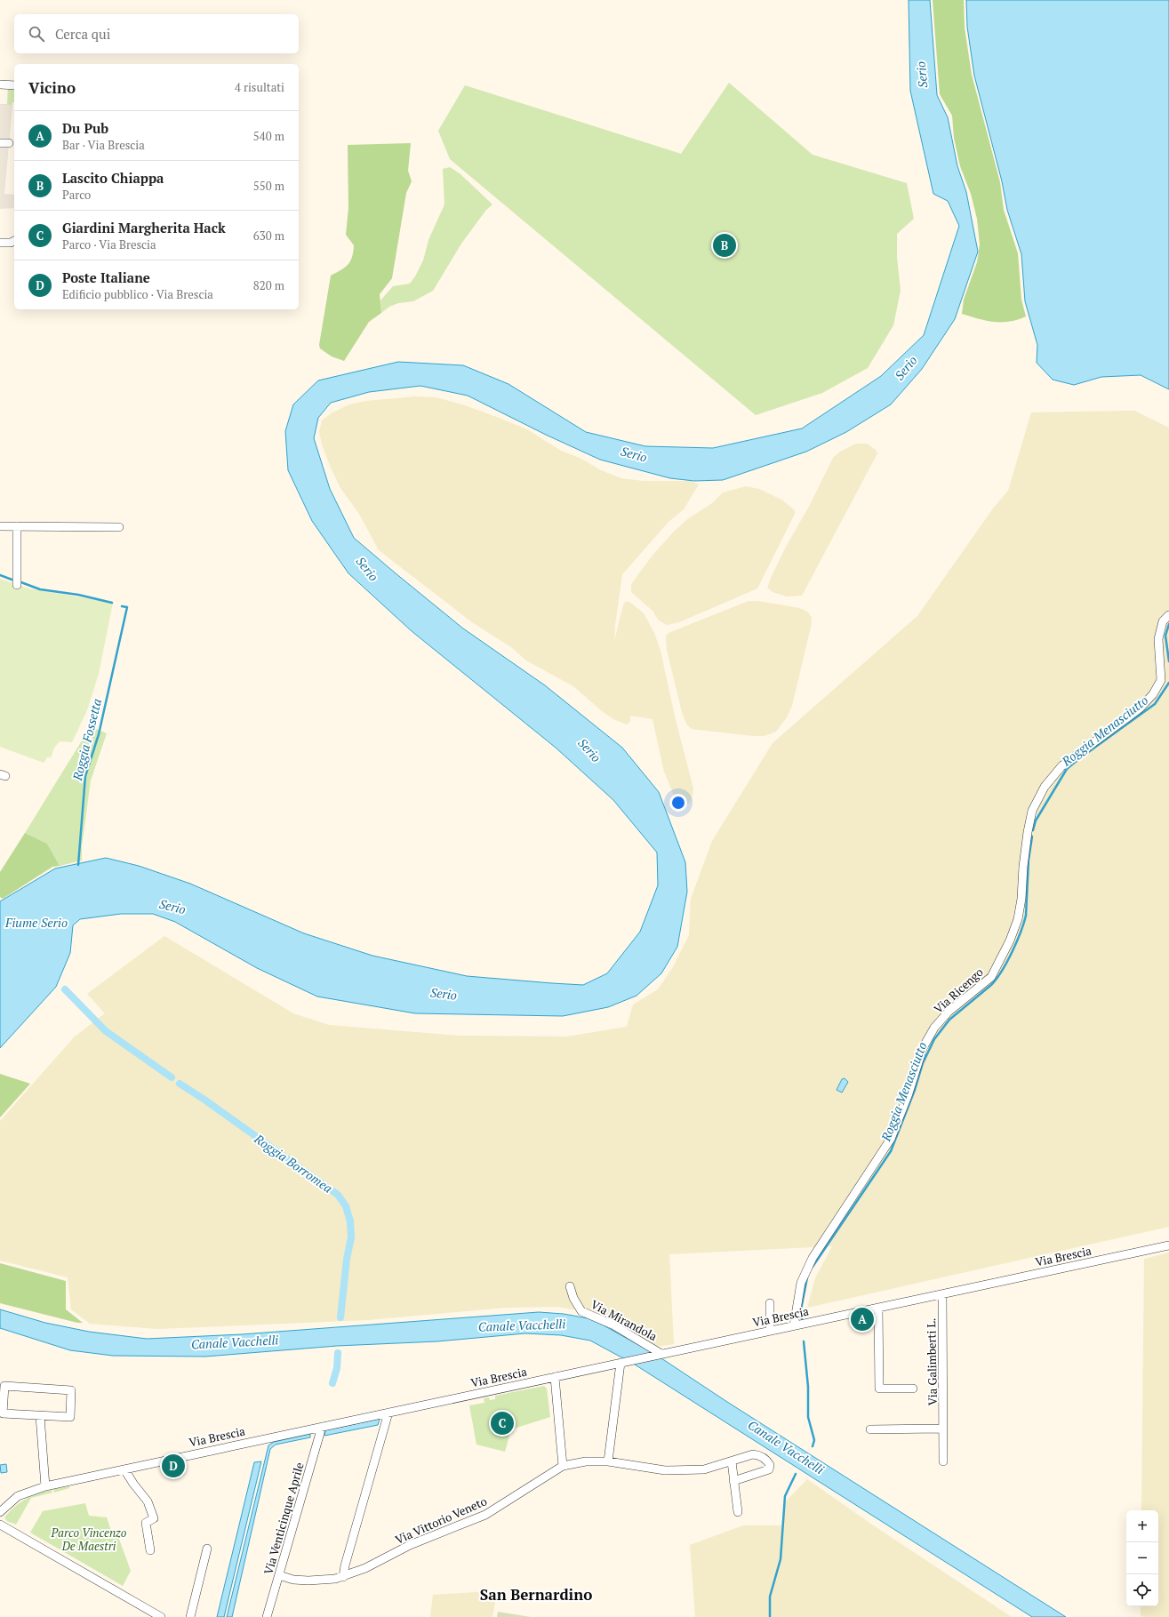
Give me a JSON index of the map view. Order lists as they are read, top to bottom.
{
  "streets": {
    "street": [
      "Via Ricengo",
      "Via Brescia",
      "Via Mirandola",
      "Via Galimberti L.",
      "Via Venticinque Aprile",
      "Via Vittorio Veneto"
    ]
  },
  "crossings": [
    ["Via Ricengo", "Via Brescia"],
    ["Via Brescia", "Via Mirandola"],
    ["Via Brescia", "Via Galimberti L."],
    ["Via Brescia", "Via Venticinque Aprile"],
    ["Via Venticinque Aprile", "Via Vittorio Veneto"]
  ],
  "districts": ["San Bernardino"],
  "water": [
    "Serio",
    "Roggia Menasciutto",
    "Roggia Fossetta",
    "Fiume Serio",
    "Roggia Borromea",
    "Canale Vacchelli"
  ],
  "parks": ["Parco Vincenzo De Maestri"],
  "page": {
    "search": "Cerca qui",
    "heading": ["Vicino", "4 risultati"],
    "list": [
      {
        "mark": "A",
        "name": "Du Pub",
        "note": "Bar · Via Brescia",
        "value": "540 m"
      },
      {
        "mark": "B",
        "name": "Lascito Chiappa",
        "note": "Parco",
        "value": "550 m"
      },
      {
        "mark": "C",
        "name": "Giardini Margherita Hack",
        "note": "Parco · Via Brescia",
        "value": "630 m"
      },
      {
        "mark": "D",
        "name": "Poste Italiane",
        "note": "Edificio pubblico · Via Brescia",
        "value": "820 m"
      }
    ],
    "pins": [
      "B",
      "A",
      "C",
      "D"
    ],
    "map_buttons": ["+", "−"]
  }
}
